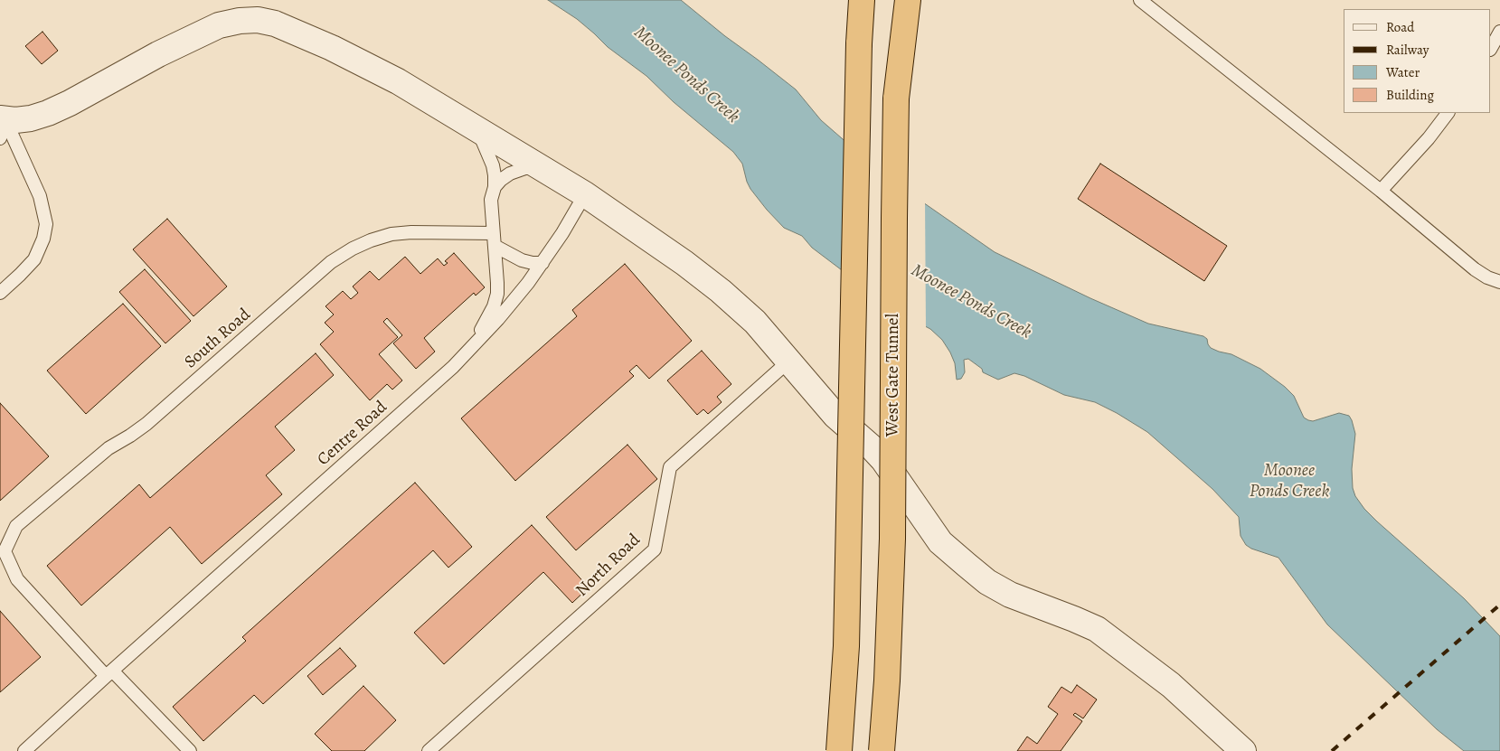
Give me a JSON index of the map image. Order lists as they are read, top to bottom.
{
  "streets": {
    "highway": ["West Gate Tunnel"],
    "lane": ["South Road", "Centre Road", "North Road"]
  },
  "crossings": [
    ["South Road", "Centre Road"]
  ],
  "water": ["Moonee Ponds Creek"],
  "legend": [
    "Road",
    "Railway",
    "Water",
    "Building"
  ]
}
